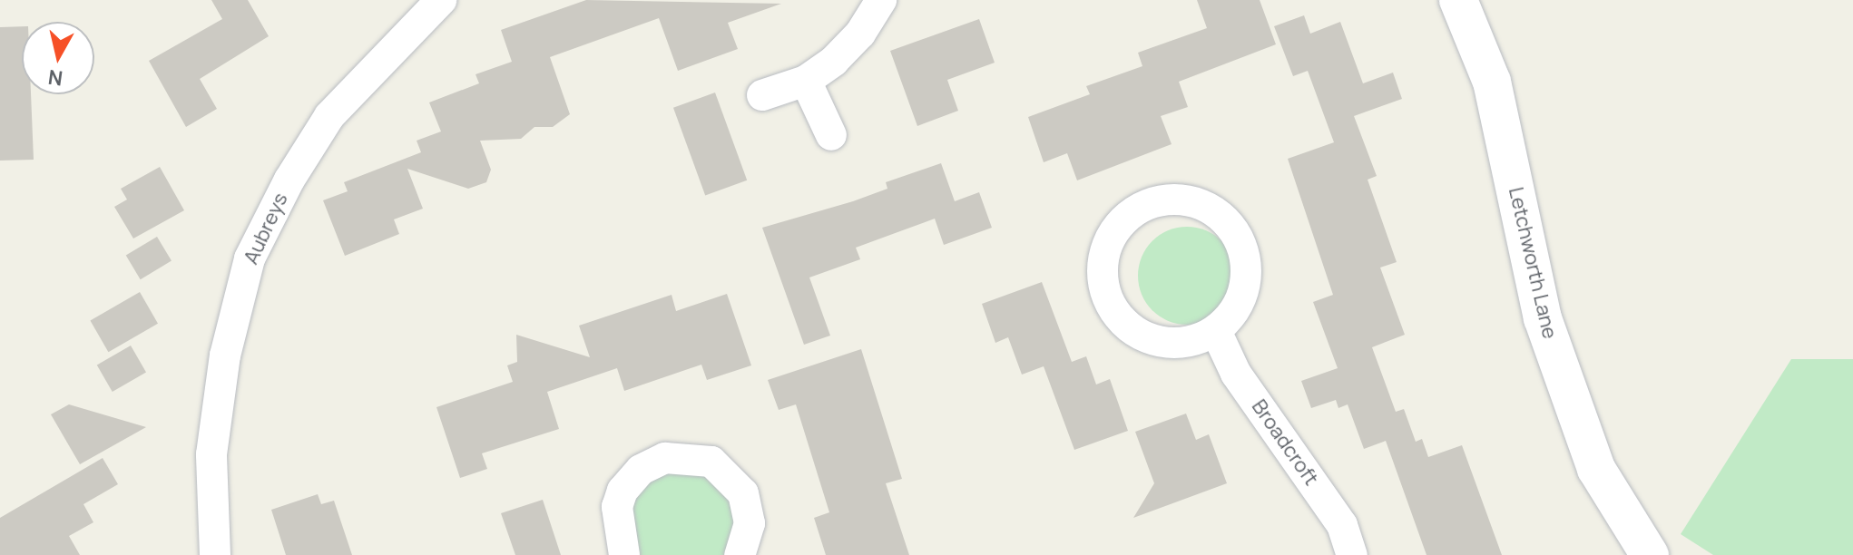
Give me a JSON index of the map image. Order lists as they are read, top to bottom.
{
  "streets": {
    "street": ["Aubreys", "Letchworth Lane", "Broadcroft"]
  },
  "north": "bottom"
}
